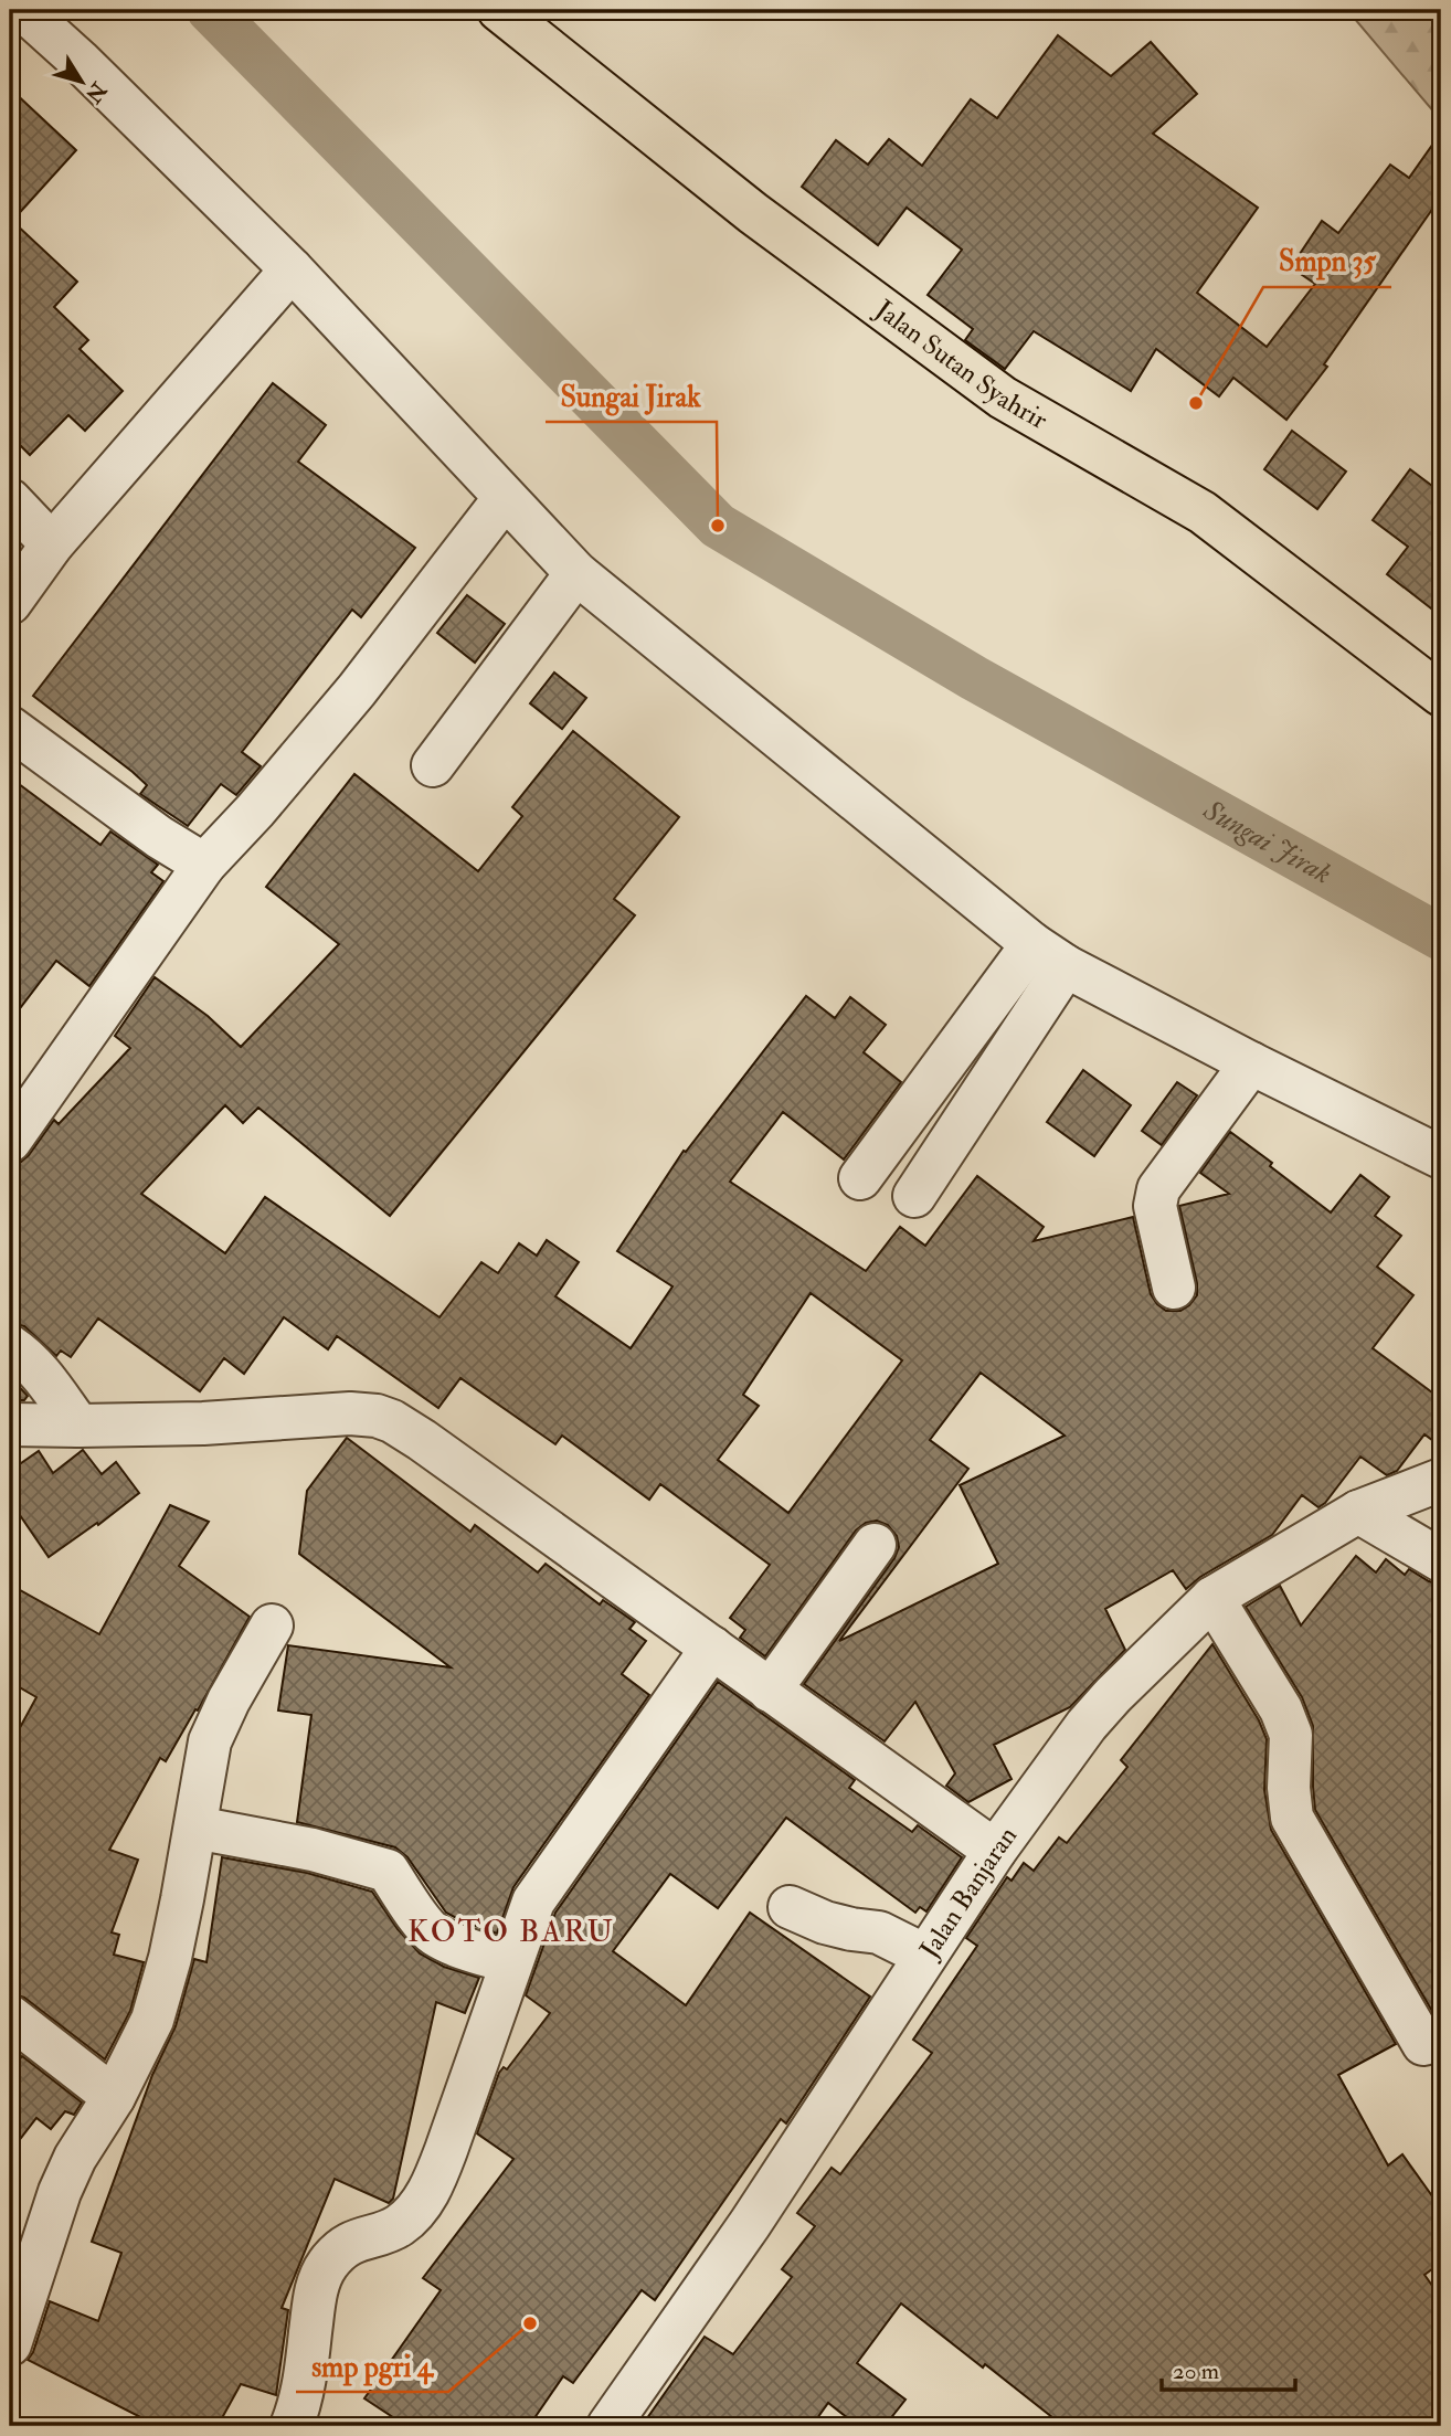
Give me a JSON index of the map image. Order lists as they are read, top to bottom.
{
  "streets": {
    "main road": ["Jalan Sutan Syahrir"],
    "street": ["Jalan Banjaran"]
  },
  "districts": ["KOTO BARU"],
  "water": ["Sungai Jirak"],
  "places": ["Smpn 35", "Sungai Jirak", "smp pgri 4"],
  "scale_bar": "20 m",
  "north": "bottom right"
}
